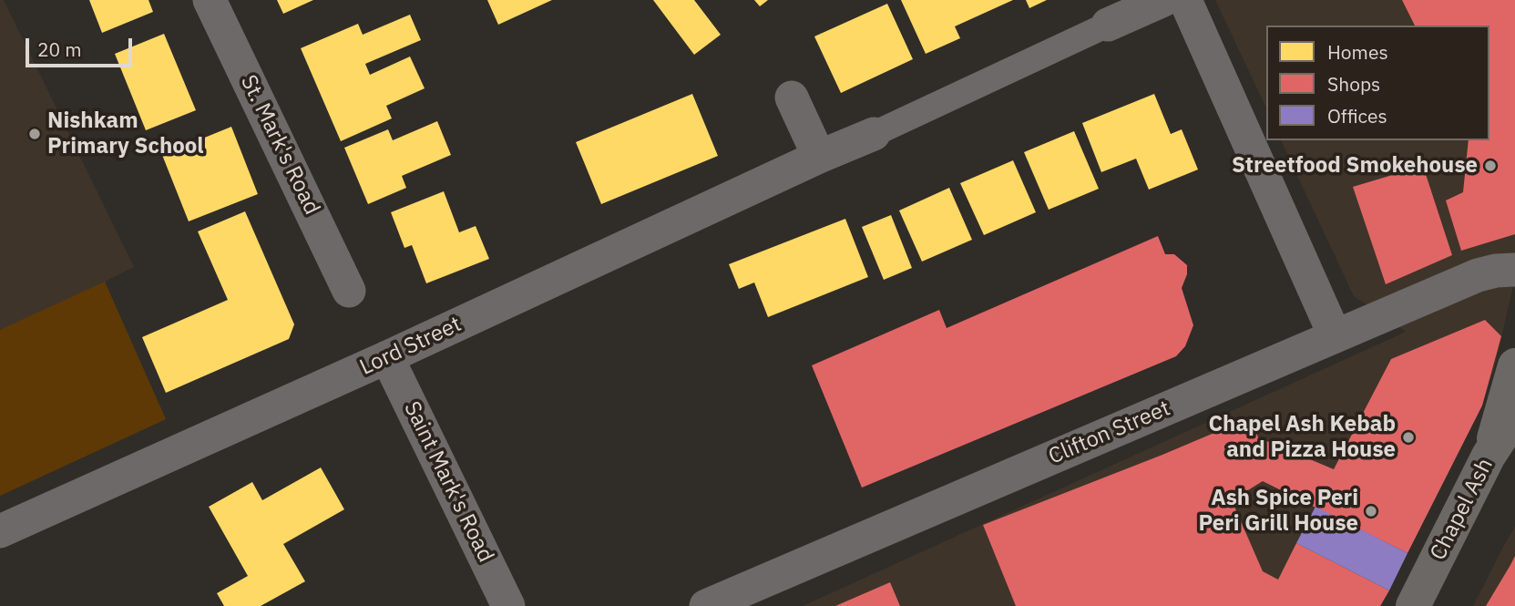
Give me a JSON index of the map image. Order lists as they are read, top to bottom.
{
  "streets": {
    "highway": ["Chapel Ash"],
    "street": [
      "St. Mark's Road",
      "Lord Street",
      "Clifton Street",
      "Saint Mark's Road"
    ]
  },
  "crossings": [
    ["Lord Street", "Saint Mark's Road"]
  ],
  "places": [
    "Nishkam Primary School",
    "Streetfood Smokehouse",
    "Chapel Ash Kebab and Pizza House",
    "Ash Spice Peri Peri Grill House"
  ],
  "legend": ["Homes", "Shops", "Offices"],
  "scale_bar": "20 m"
}
